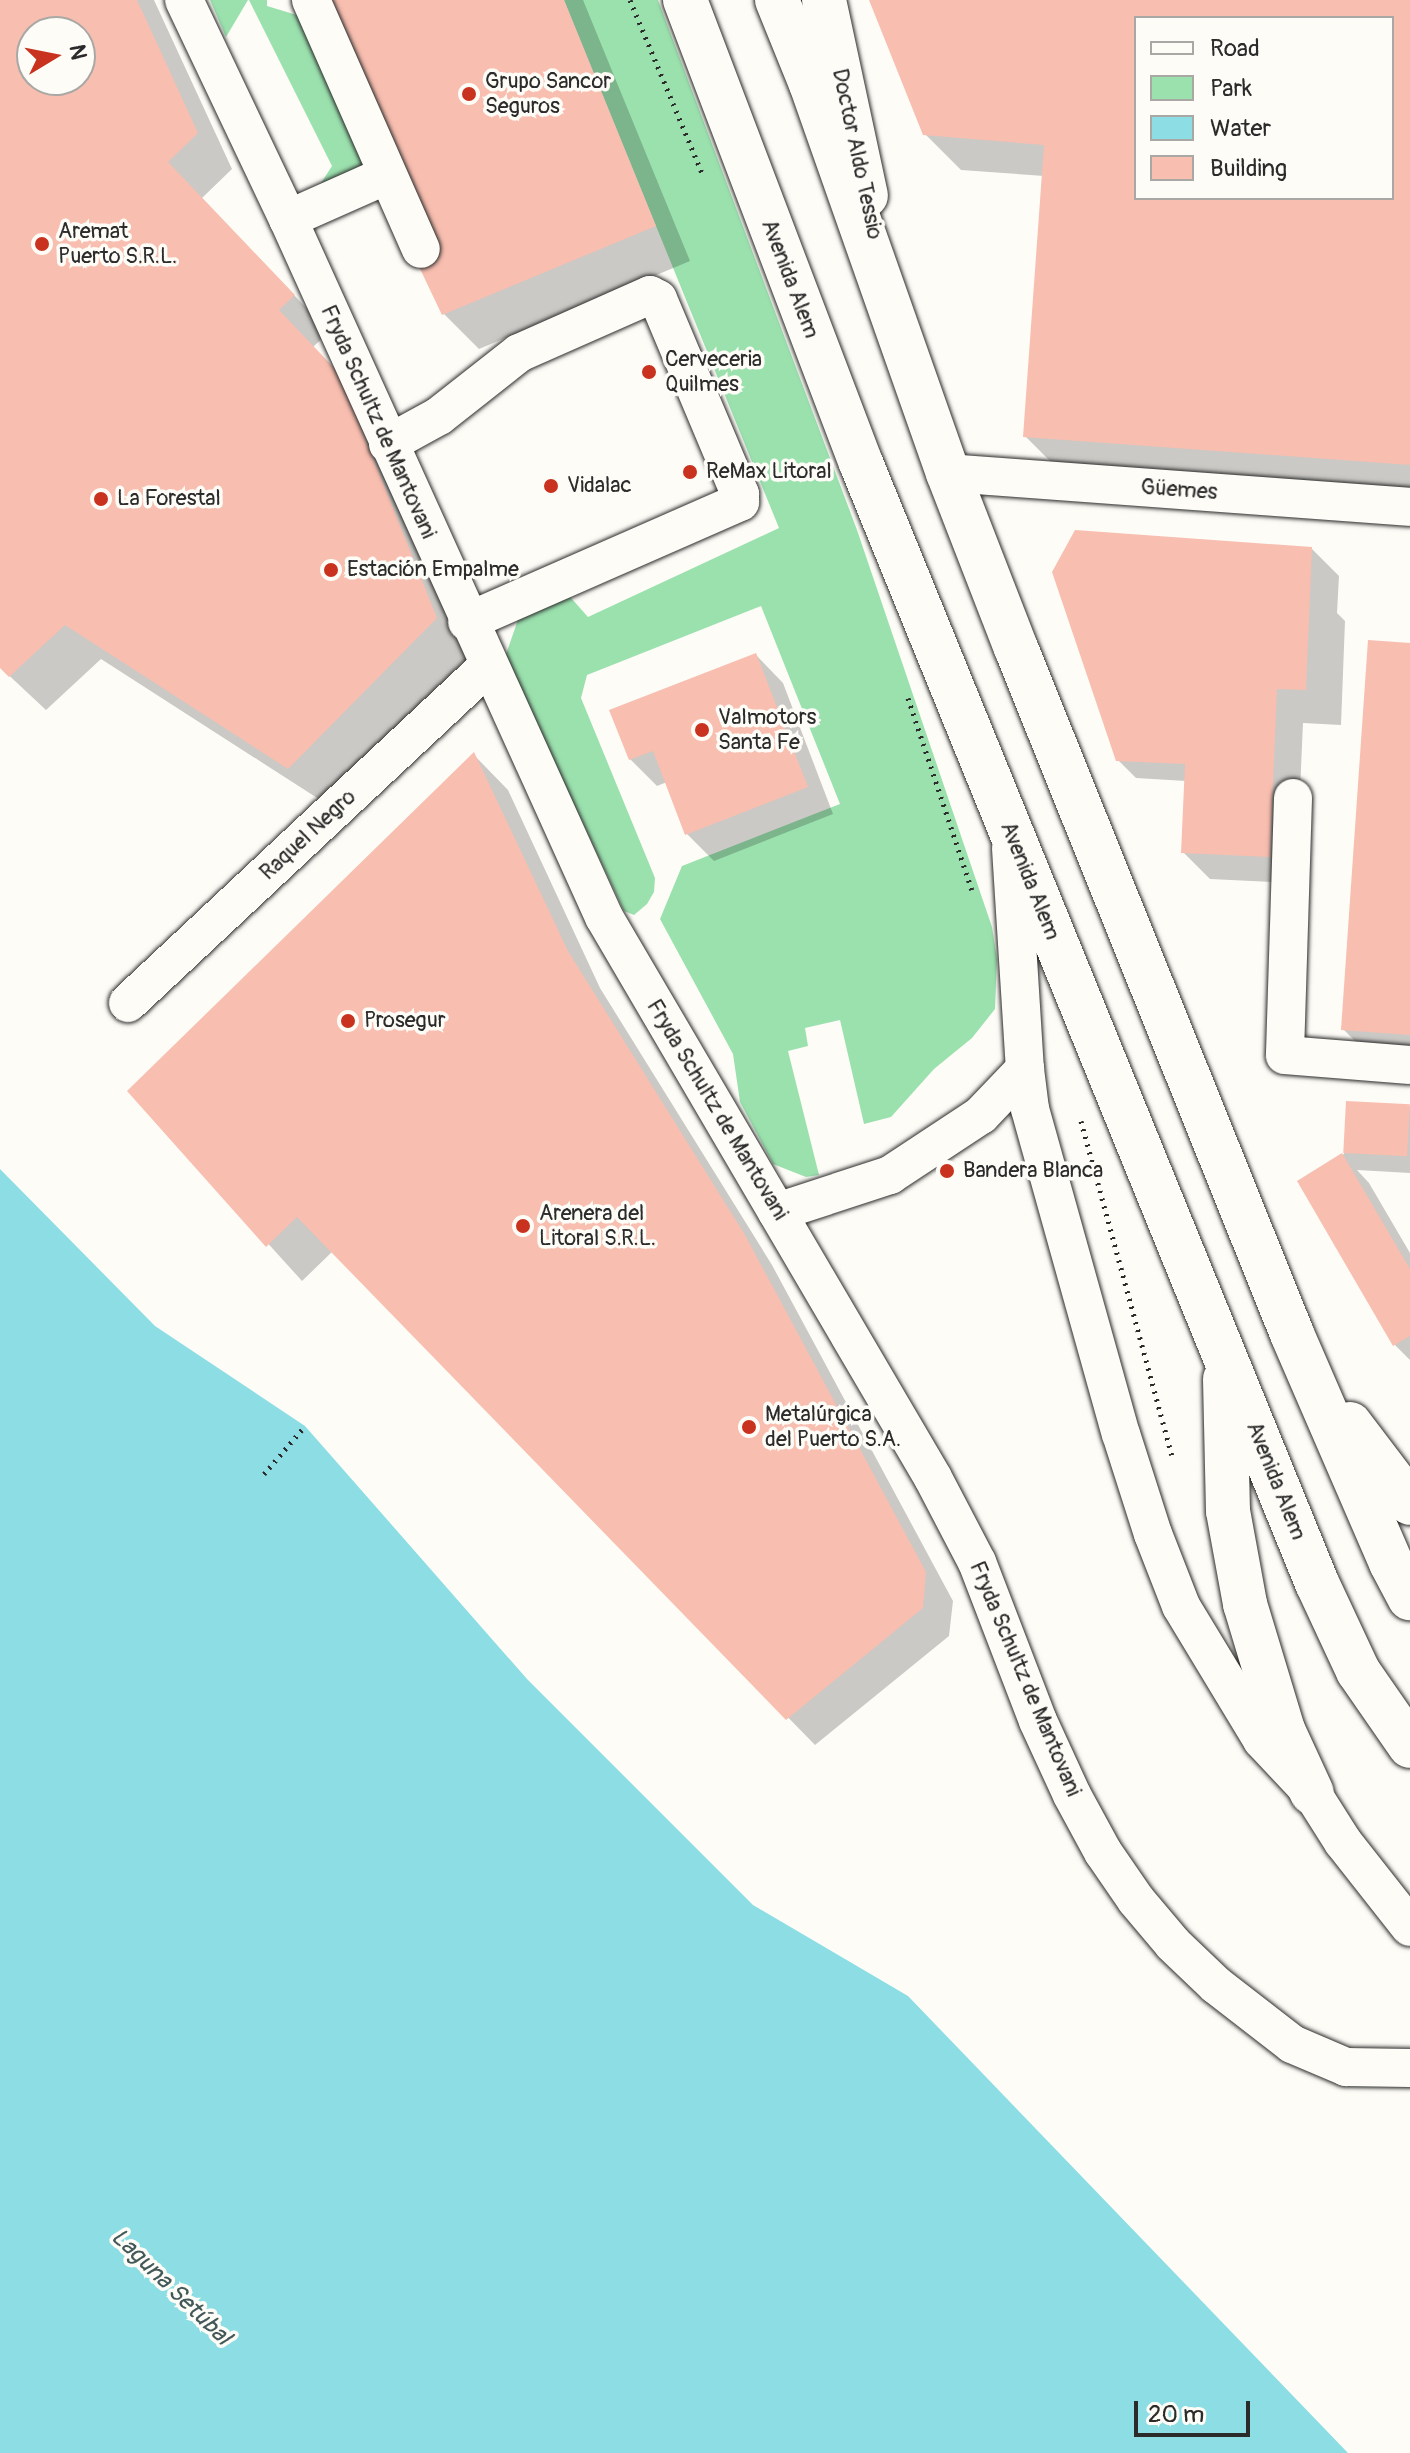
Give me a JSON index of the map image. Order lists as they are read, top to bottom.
{
  "streets": {
    "main road": ["Doctor Aldo Tessio", "Avenida Alem"],
    "street": ["Fryda Schultz de Mantovani", "Güemes", "Raquel Negro"]
  },
  "crossings": [
    ["Fryda Schultz de Mantovani", "Raquel Negro"]
  ],
  "water": ["Laguna Setúbal"],
  "places": [
    "Grupo Sancor Seguros",
    "Aremat Puerto S.R.L.",
    "Cerveceria Quilmes",
    "ReMax Litoral",
    "Vidalac",
    "La Forestal",
    "Estación Empalme",
    "Valmotors Santa Fe",
    "Prosegur",
    "Bandera Blanca",
    "Arenera del Litoral S.R.L.",
    "Metalúrgica del Puerto S.A."
  ],
  "legend": [
    "Road",
    "Park",
    "Water",
    "Building"
  ],
  "scale_bar": "20 m",
  "north": "right"
}
